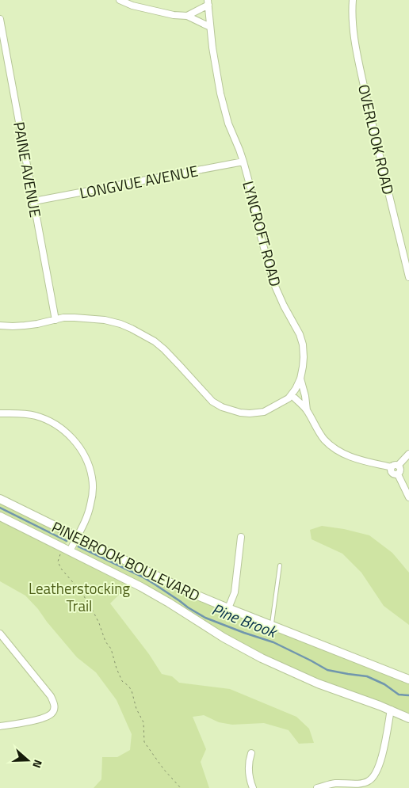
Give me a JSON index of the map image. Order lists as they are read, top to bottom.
{
  "streets": {
    "street": [
      "OVERLOOK ROAD",
      "PAINE AVENUE",
      "LONGVUE AVENUE",
      "LYNCROFT ROAD",
      "PINEBROOK BOULEVARD"
    ]
  },
  "crossings": [
    ["PAINE AVENUE", "LONGVUE AVENUE"],
    ["PAINE AVENUE", "LYNCROFT ROAD"],
    ["LONGVUE AVENUE", "LYNCROFT ROAD"]
  ],
  "water": ["Pine Brook"],
  "parks": ["Leatherstocking Trail"],
  "north": "right"
}
